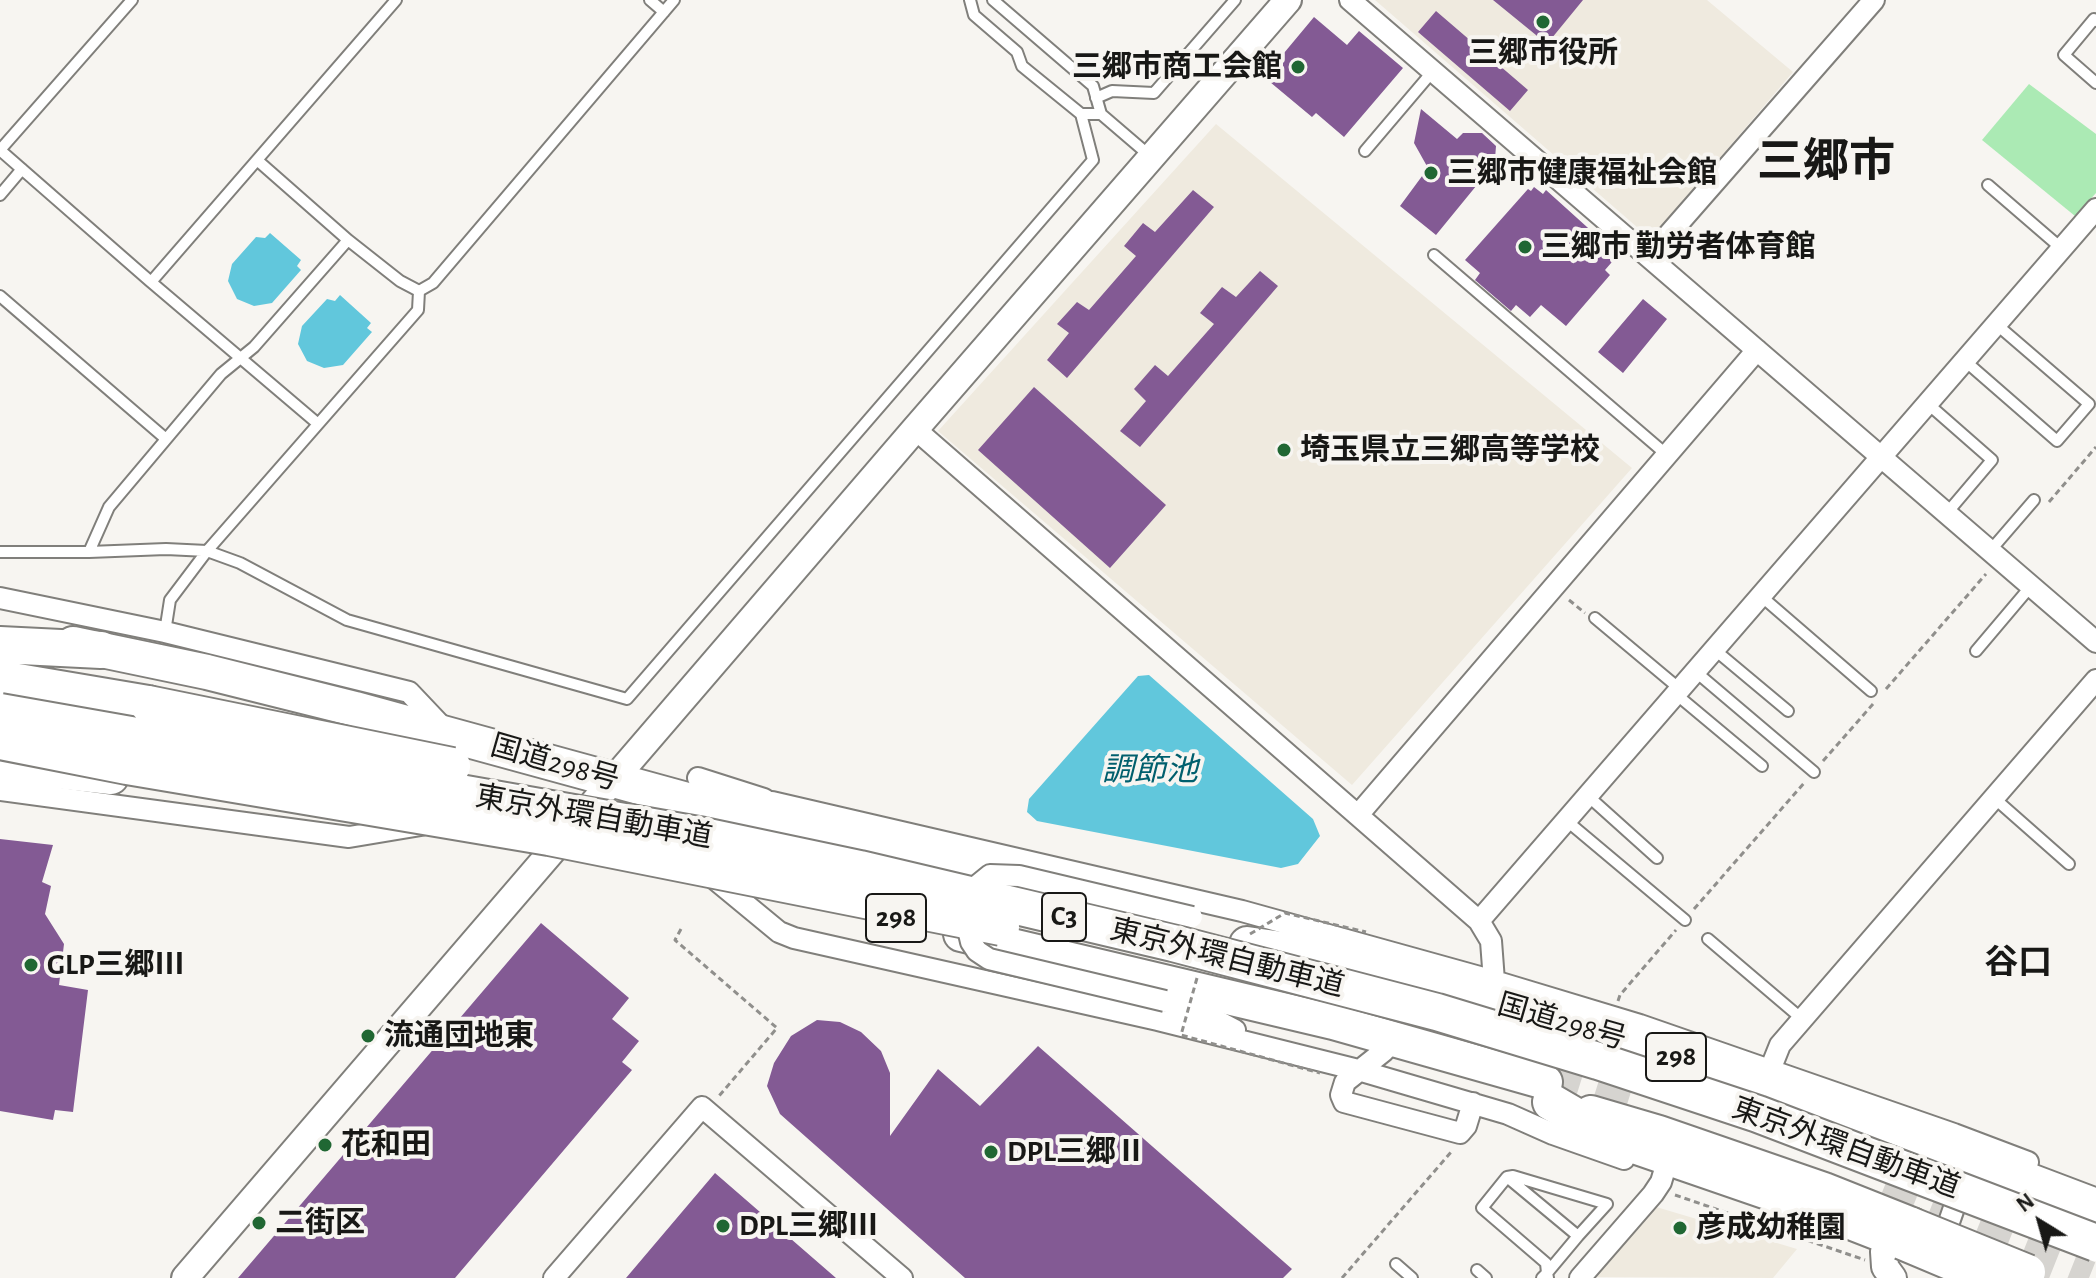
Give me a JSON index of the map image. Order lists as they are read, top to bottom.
{
  "streets": {
    "highway": [
      "国道298号",
      "東京外環自動車道",
      "C3",
      "298"
    ]
  },
  "districts": ["三郷市", "谷口"],
  "water": ["調節池"],
  "places": [
    "三郷市役所",
    "三郷市商工会館",
    "三郷市健康福祉会館",
    "三郷市 勤労者体育館",
    "埼玉県立三郷高等学校",
    "GLP三郷Ⅲ",
    "流通団地東",
    "花和田",
    "DPL三郷Ⅱ",
    "二街区",
    "DPL三郷Ⅲ",
    "彦成幼稚園"
  ],
  "north": "top left"
}
